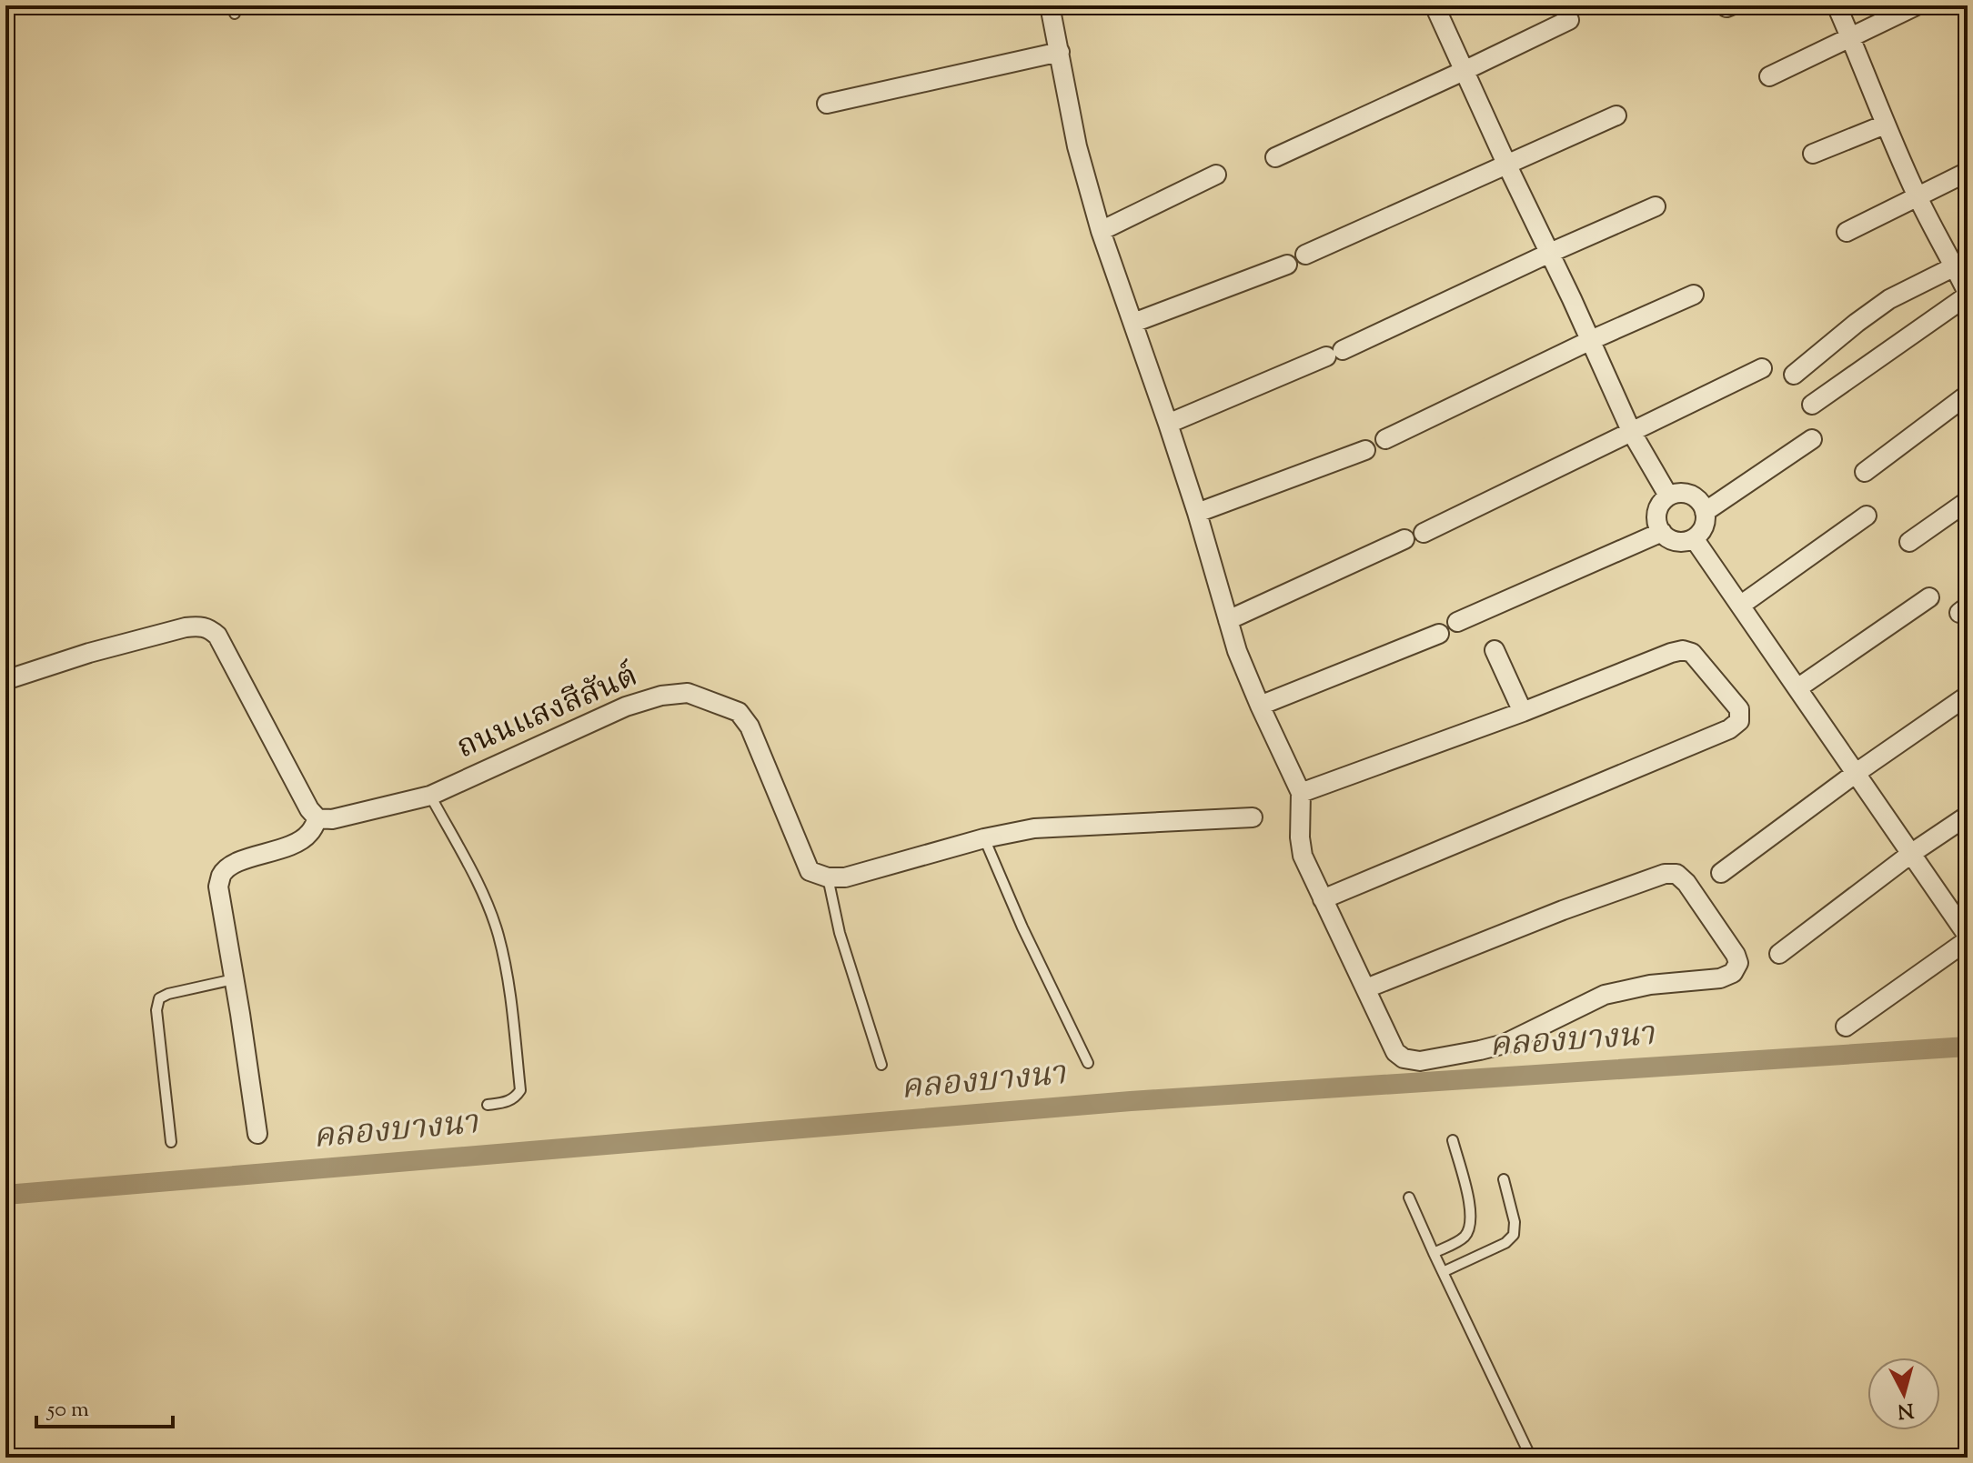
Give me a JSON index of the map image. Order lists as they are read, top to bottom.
{
  "streets": {
    "street": ["ถนนแสงสีสันต์"]
  },
  "water": ["คลองบางนา"],
  "scale_bar": "50 m",
  "north": "bottom"
}
